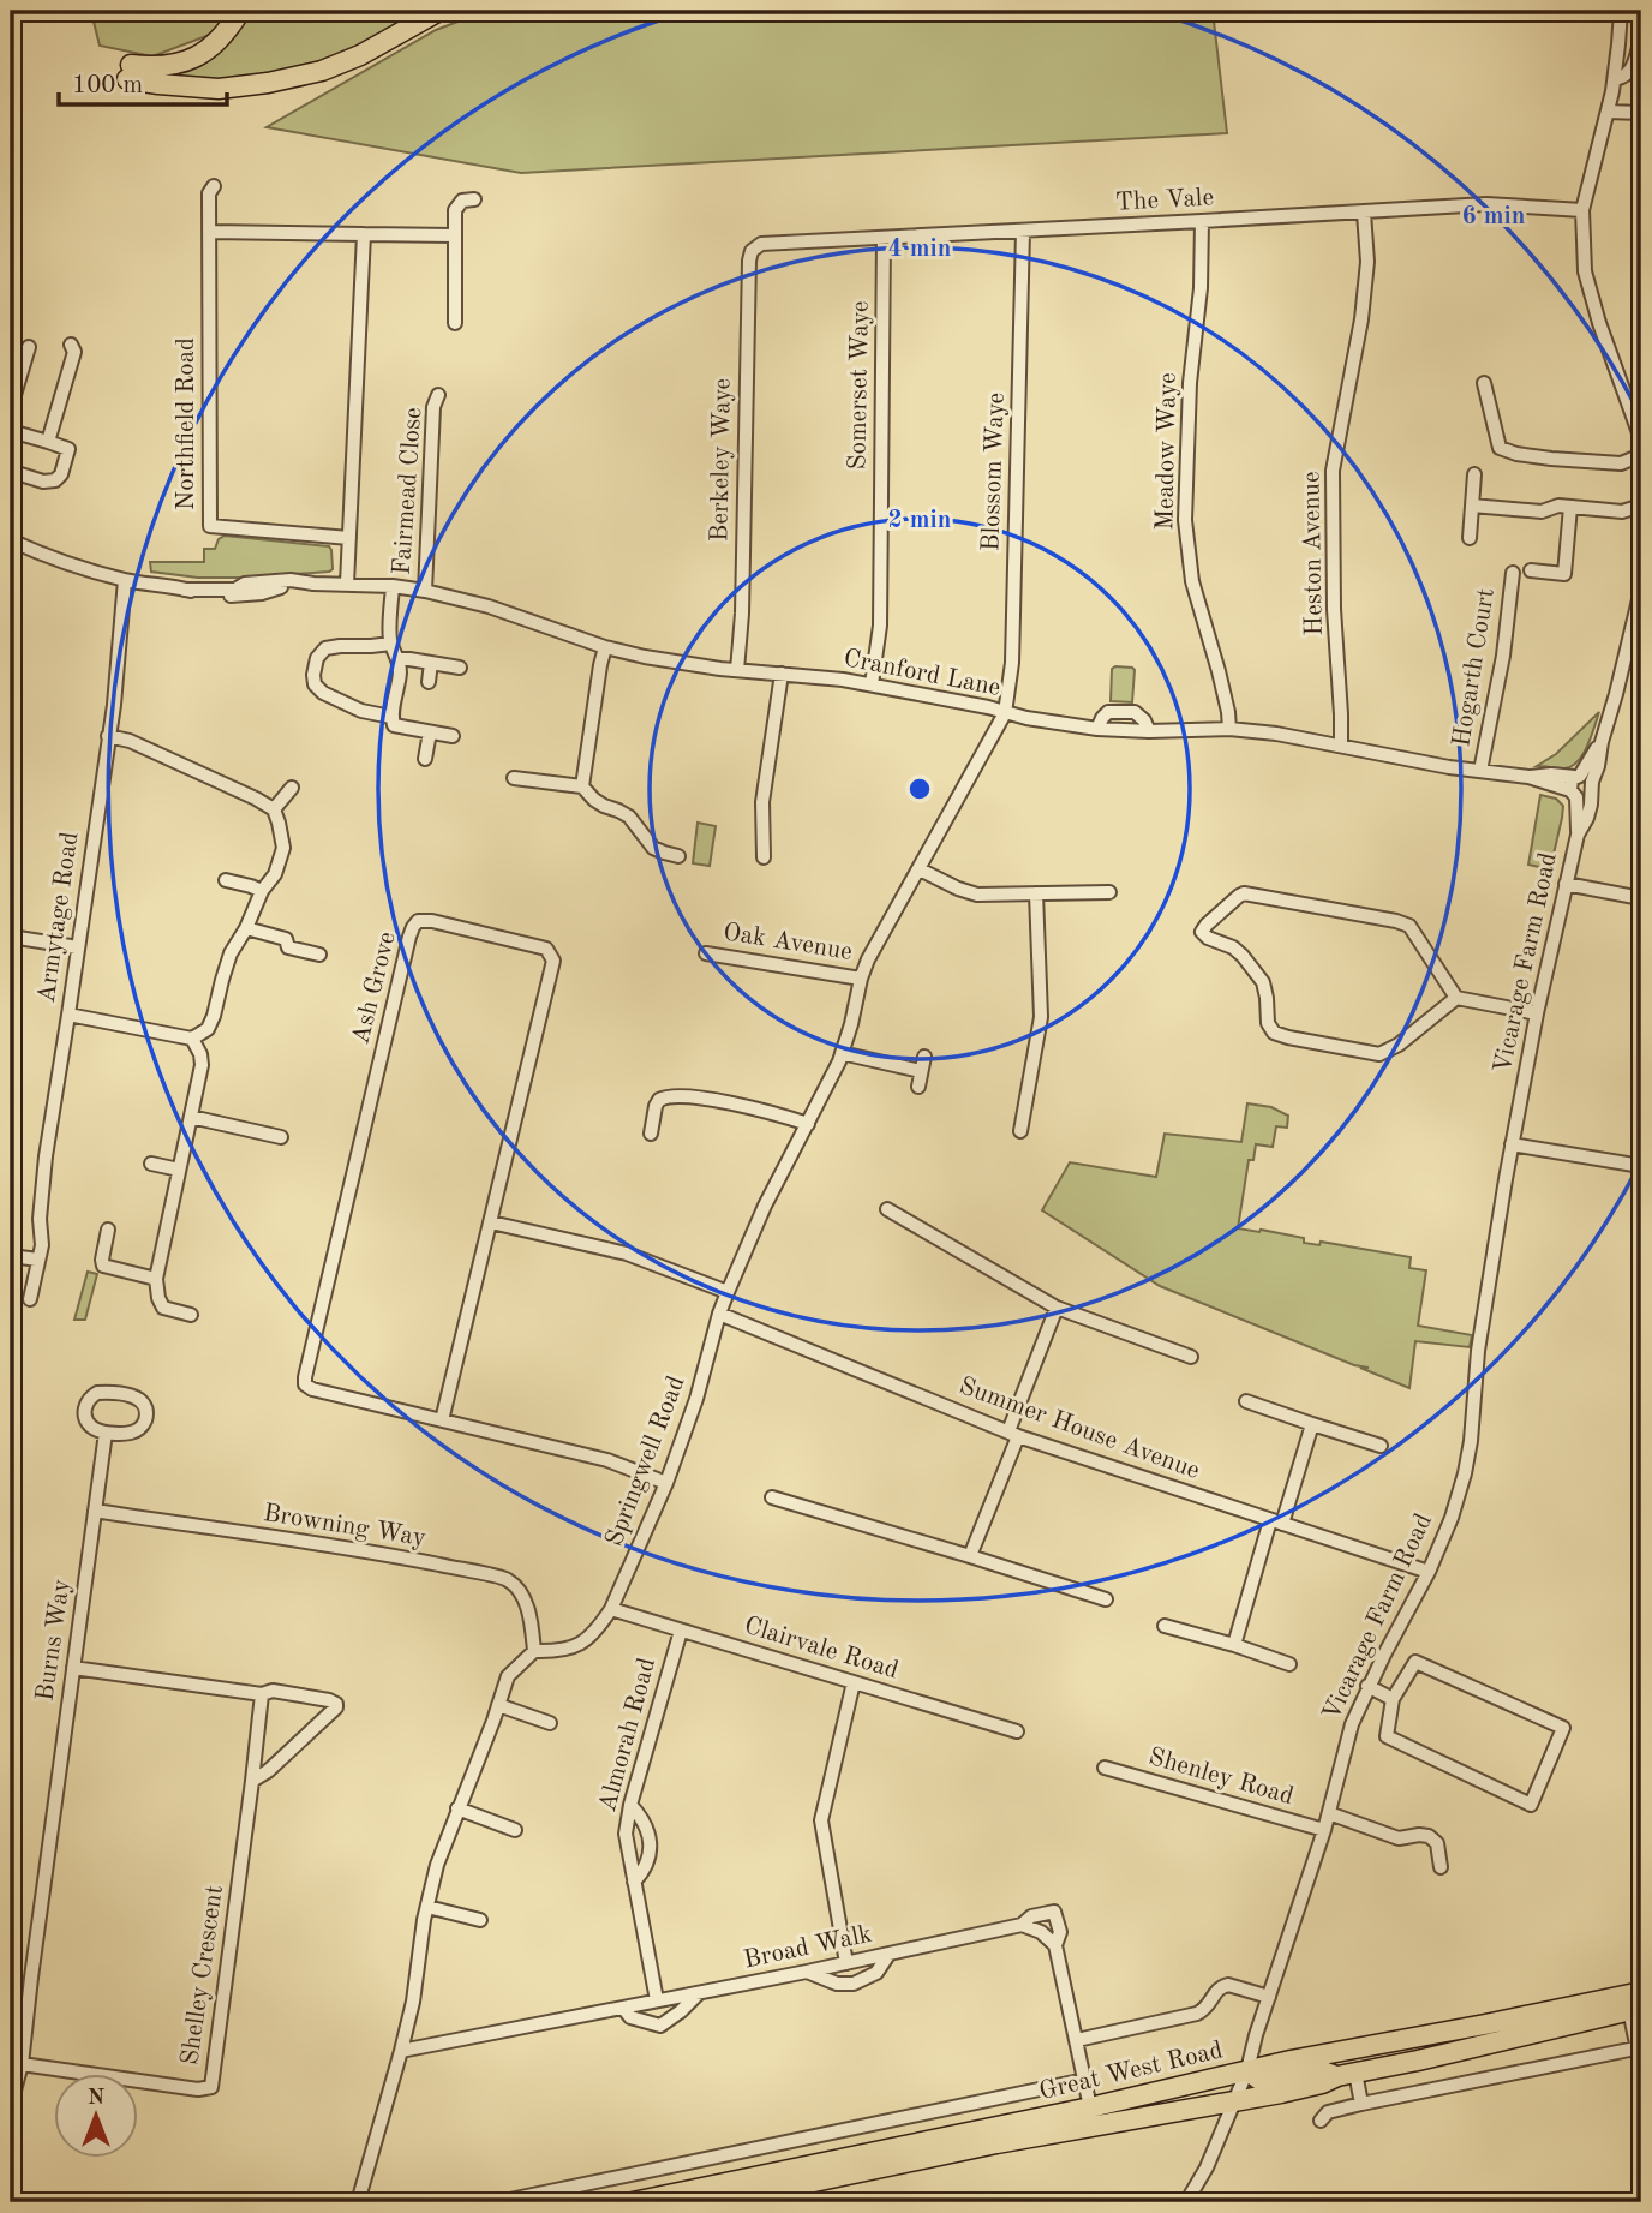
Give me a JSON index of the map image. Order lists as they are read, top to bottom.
{
  "streets": {
    "highway": ["Great West Road"],
    "street": [
      "The Vale",
      "Somerset Waye",
      "Northfield Road",
      "Meadow Waye",
      "Berkeley Waye",
      "Blossom Waye",
      "Fairmead Close",
      "Heston Avenue",
      "Hogarth Court",
      "Cranford Lane",
      "Armytage Road",
      "Oak Avenue",
      "Vicarage Farm Road",
      "Ash Grove",
      "Summer House Avenue",
      "Springwell Road",
      "Browning Way",
      "Burns Way",
      "Clairvale Road",
      "Almorah Road",
      "Shenley Road",
      "Broad Walk",
      "Shelley Crescent"
    ]
  },
  "crossings": [
    ["The Vale", "Somerset Waye"],
    ["The Vale", "Meadow Waye"],
    ["The Vale", "Berkeley Waye"],
    ["The Vale", "Blossom Waye"],
    ["The Vale", "Heston Avenue"],
    ["Somerset Waye", "Cranford Lane"],
    ["Meadow Waye", "Cranford Lane"],
    ["Berkeley Waye", "Cranford Lane"],
    ["Blossom Waye", "Cranford Lane"],
    ["Blossom Waye", "Springwell Road"],
    ["Fairmead Close", "Cranford Lane"],
    ["Cranford Lane", "Armytage Road"],
    ["Cranford Lane", "Springwell Road"],
    ["Oak Avenue", "Springwell Road"],
    ["Vicarage Farm Road", "Summer House Avenue"],
    ["Vicarage Farm Road", "Shenley Road"],
    ["Vicarage Farm Road", "Great West Road"],
    ["Ash Grove", "Springwell Road"],
    ["Summer House Avenue", "Springwell Road"],
    ["Springwell Road", "Browning Way"],
    ["Springwell Road", "Clairvale Road"],
    ["Browning Way", "Burns Way"],
    ["Burns Way", "Shelley Crescent"],
    ["Clairvale Road", "Almorah Road"],
    ["Almorah Road", "Broad Walk"]
  ],
  "scale_bar": "100 m",
  "north": "top",
  "rings": ["6 min", "4 min", "2 min"]
}
